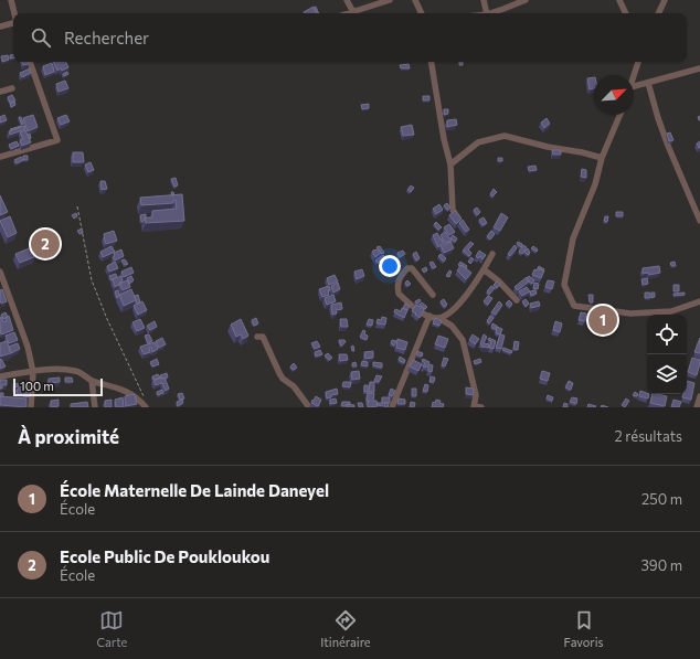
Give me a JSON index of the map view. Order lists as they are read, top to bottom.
{
  "scale_bar": "100 m",
  "north": "top right",
  "page": {
    "search": "Rechercher",
    "pins": ["2", "1"],
    "scale": "100 m",
    "heading": ["À proximité", "2 résultats"],
    "list": [
      {
        "mark": "1",
        "name": "École Maternelle De Lainde Daneyel",
        "note": "École",
        "value": "250 m"
      },
      {
        "mark": "2",
        "name": "Ecole Public De Poukloukou",
        "note": "École",
        "value": "390 m"
      }
    ],
    "nav": ["Carte", "Itinéraire", "Favoris"]
  }
}
